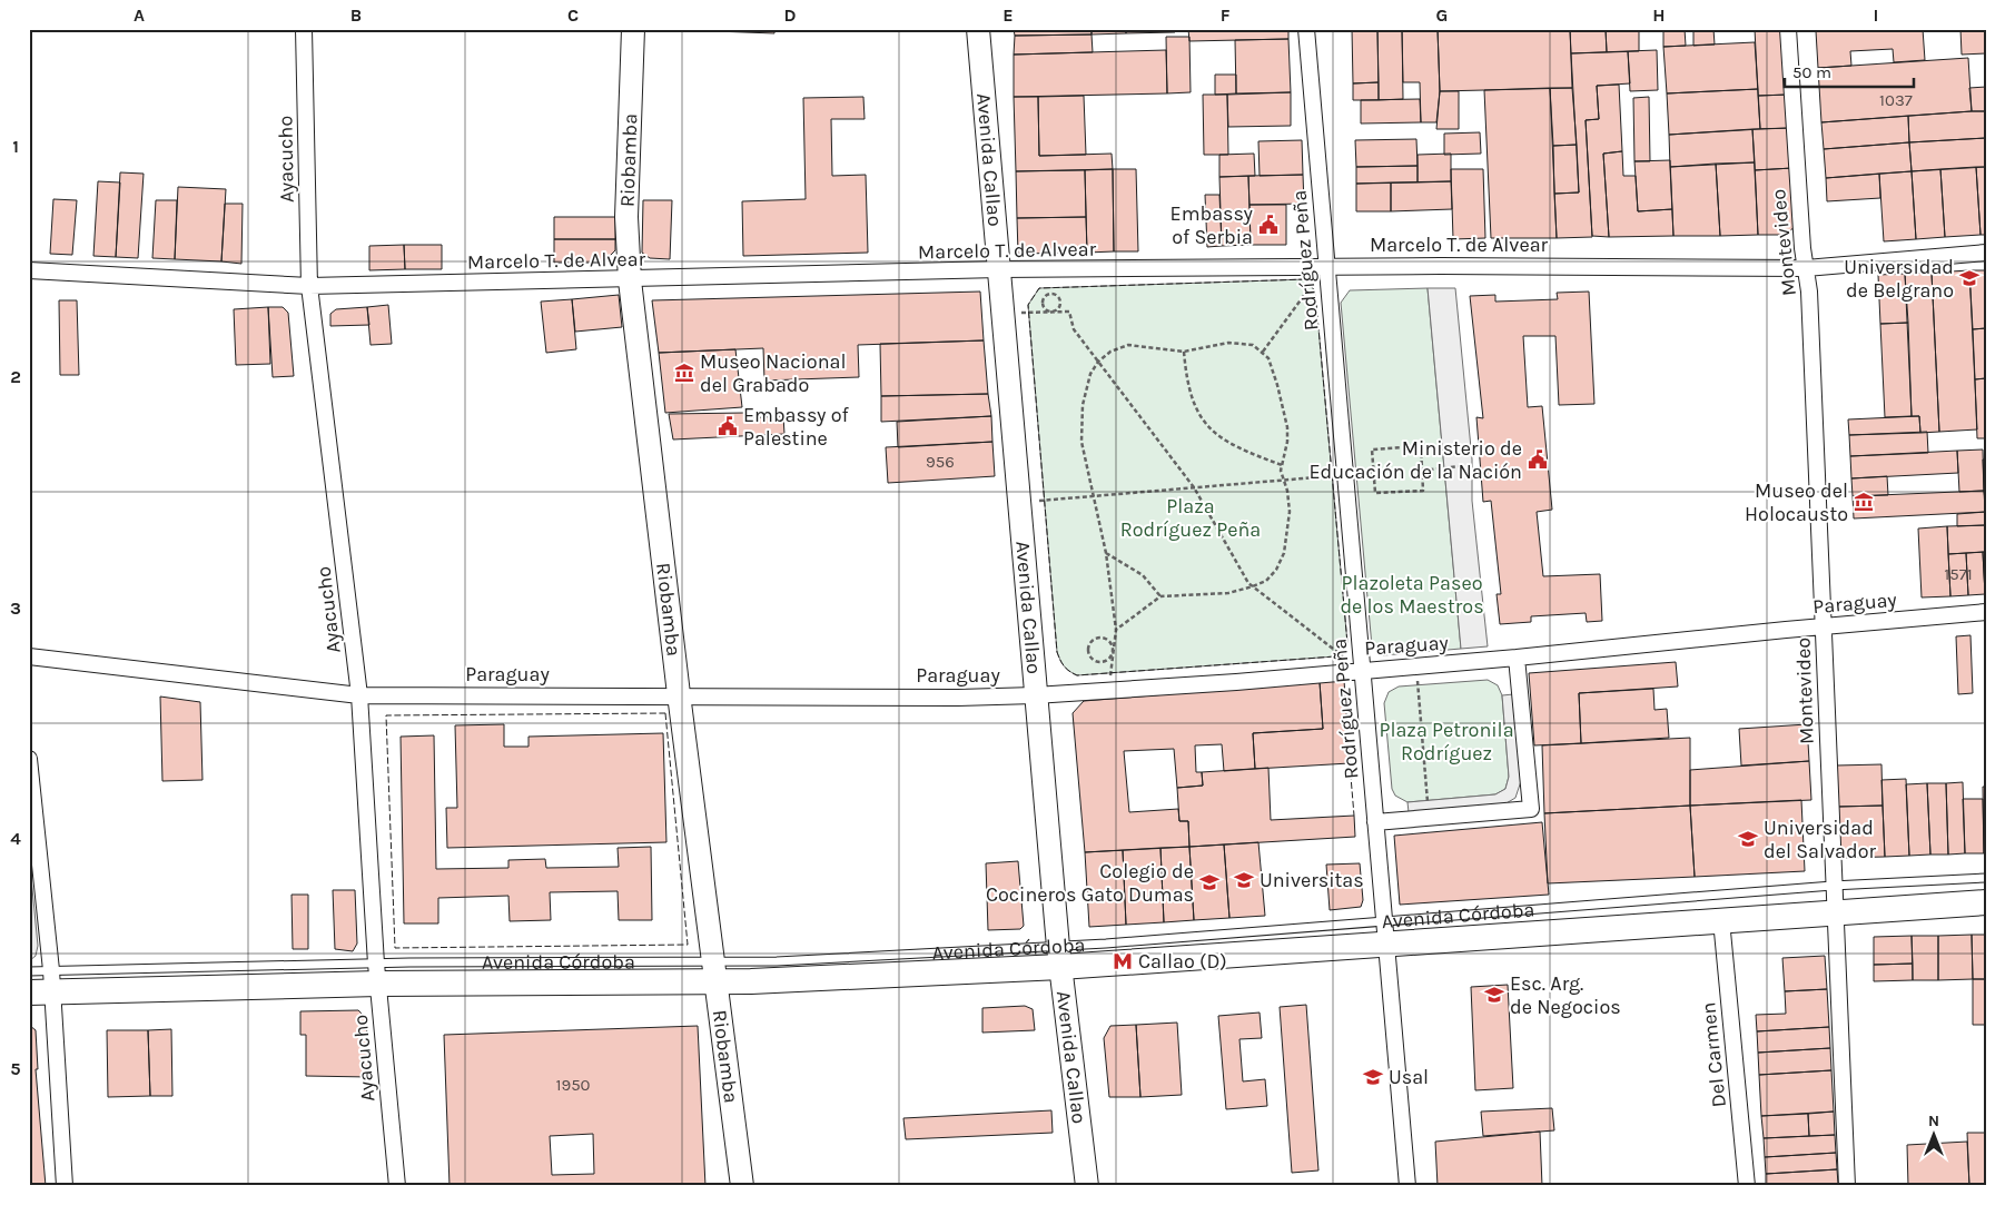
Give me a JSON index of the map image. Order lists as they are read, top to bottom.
{
  "streets": {
    "main road": ["Avenida Córdoba"],
    "street": [
      "Ayacucho",
      "Avenida Callao",
      "Riobamba",
      "Montevideo",
      "Marcelo T. de Alvear",
      "Rodríguez Peña",
      "Paraguay",
      "Del Carmen"
    ]
  },
  "crossings": [
    ["Ayacucho", "Marcelo T. de Alvear"],
    ["Ayacucho", "Paraguay"],
    ["Ayacucho", "Avenida Córdoba"],
    ["Avenida Callao", "Marcelo T. de Alvear"],
    ["Avenida Callao", "Paraguay"],
    ["Avenida Callao", "Avenida Córdoba"],
    ["Riobamba", "Marcelo T. de Alvear"],
    ["Riobamba", "Paraguay"],
    ["Riobamba", "Avenida Córdoba"],
    ["Montevideo", "Marcelo T. de Alvear"],
    ["Montevideo", "Paraguay"],
    ["Montevideo", "Avenida Córdoba"],
    ["Marcelo T. de Alvear", "Rodríguez Peña"],
    ["Rodríguez Peña", "Paraguay"],
    ["Rodríguez Peña", "Avenida Córdoba"],
    ["Avenida Córdoba", "Del Carmen"]
  ],
  "parks": ["Plaza Rodríguez Peña", "Plazoleta Paseo de los Maestros", "Plaza Petronila Rodríguez"],
  "places": {
    "public building": ["Embassy of Serbia", "Embassy of Palestine", "Ministerio de Educación de la Nación"],
    "school or university": [
      "Universidad de Belgrano",
      "Universidad del Salvador",
      "Universitas",
      "Colegio de Cocineros Gato Dumas",
      "Esc. Arg. de Negocios",
      "Usal"
    ],
    "museum": ["Museo Nacional del Grabado", "Museo del Holocausto"],
    "metro station": ["Callao (D)"]
  },
  "house_numbers": [
    "1037",
    "956",
    "1571",
    "1950"
  ],
  "scale_bar": "50 m",
  "north": "top",
  "grid": {
    "columns": [
      "A",
      "B",
      "C",
      "D",
      "E",
      "F",
      "G",
      "H",
      "I"
    ],
    "rows": [
      "1",
      "2",
      "3",
      "4",
      "5"
    ]
  }
}
